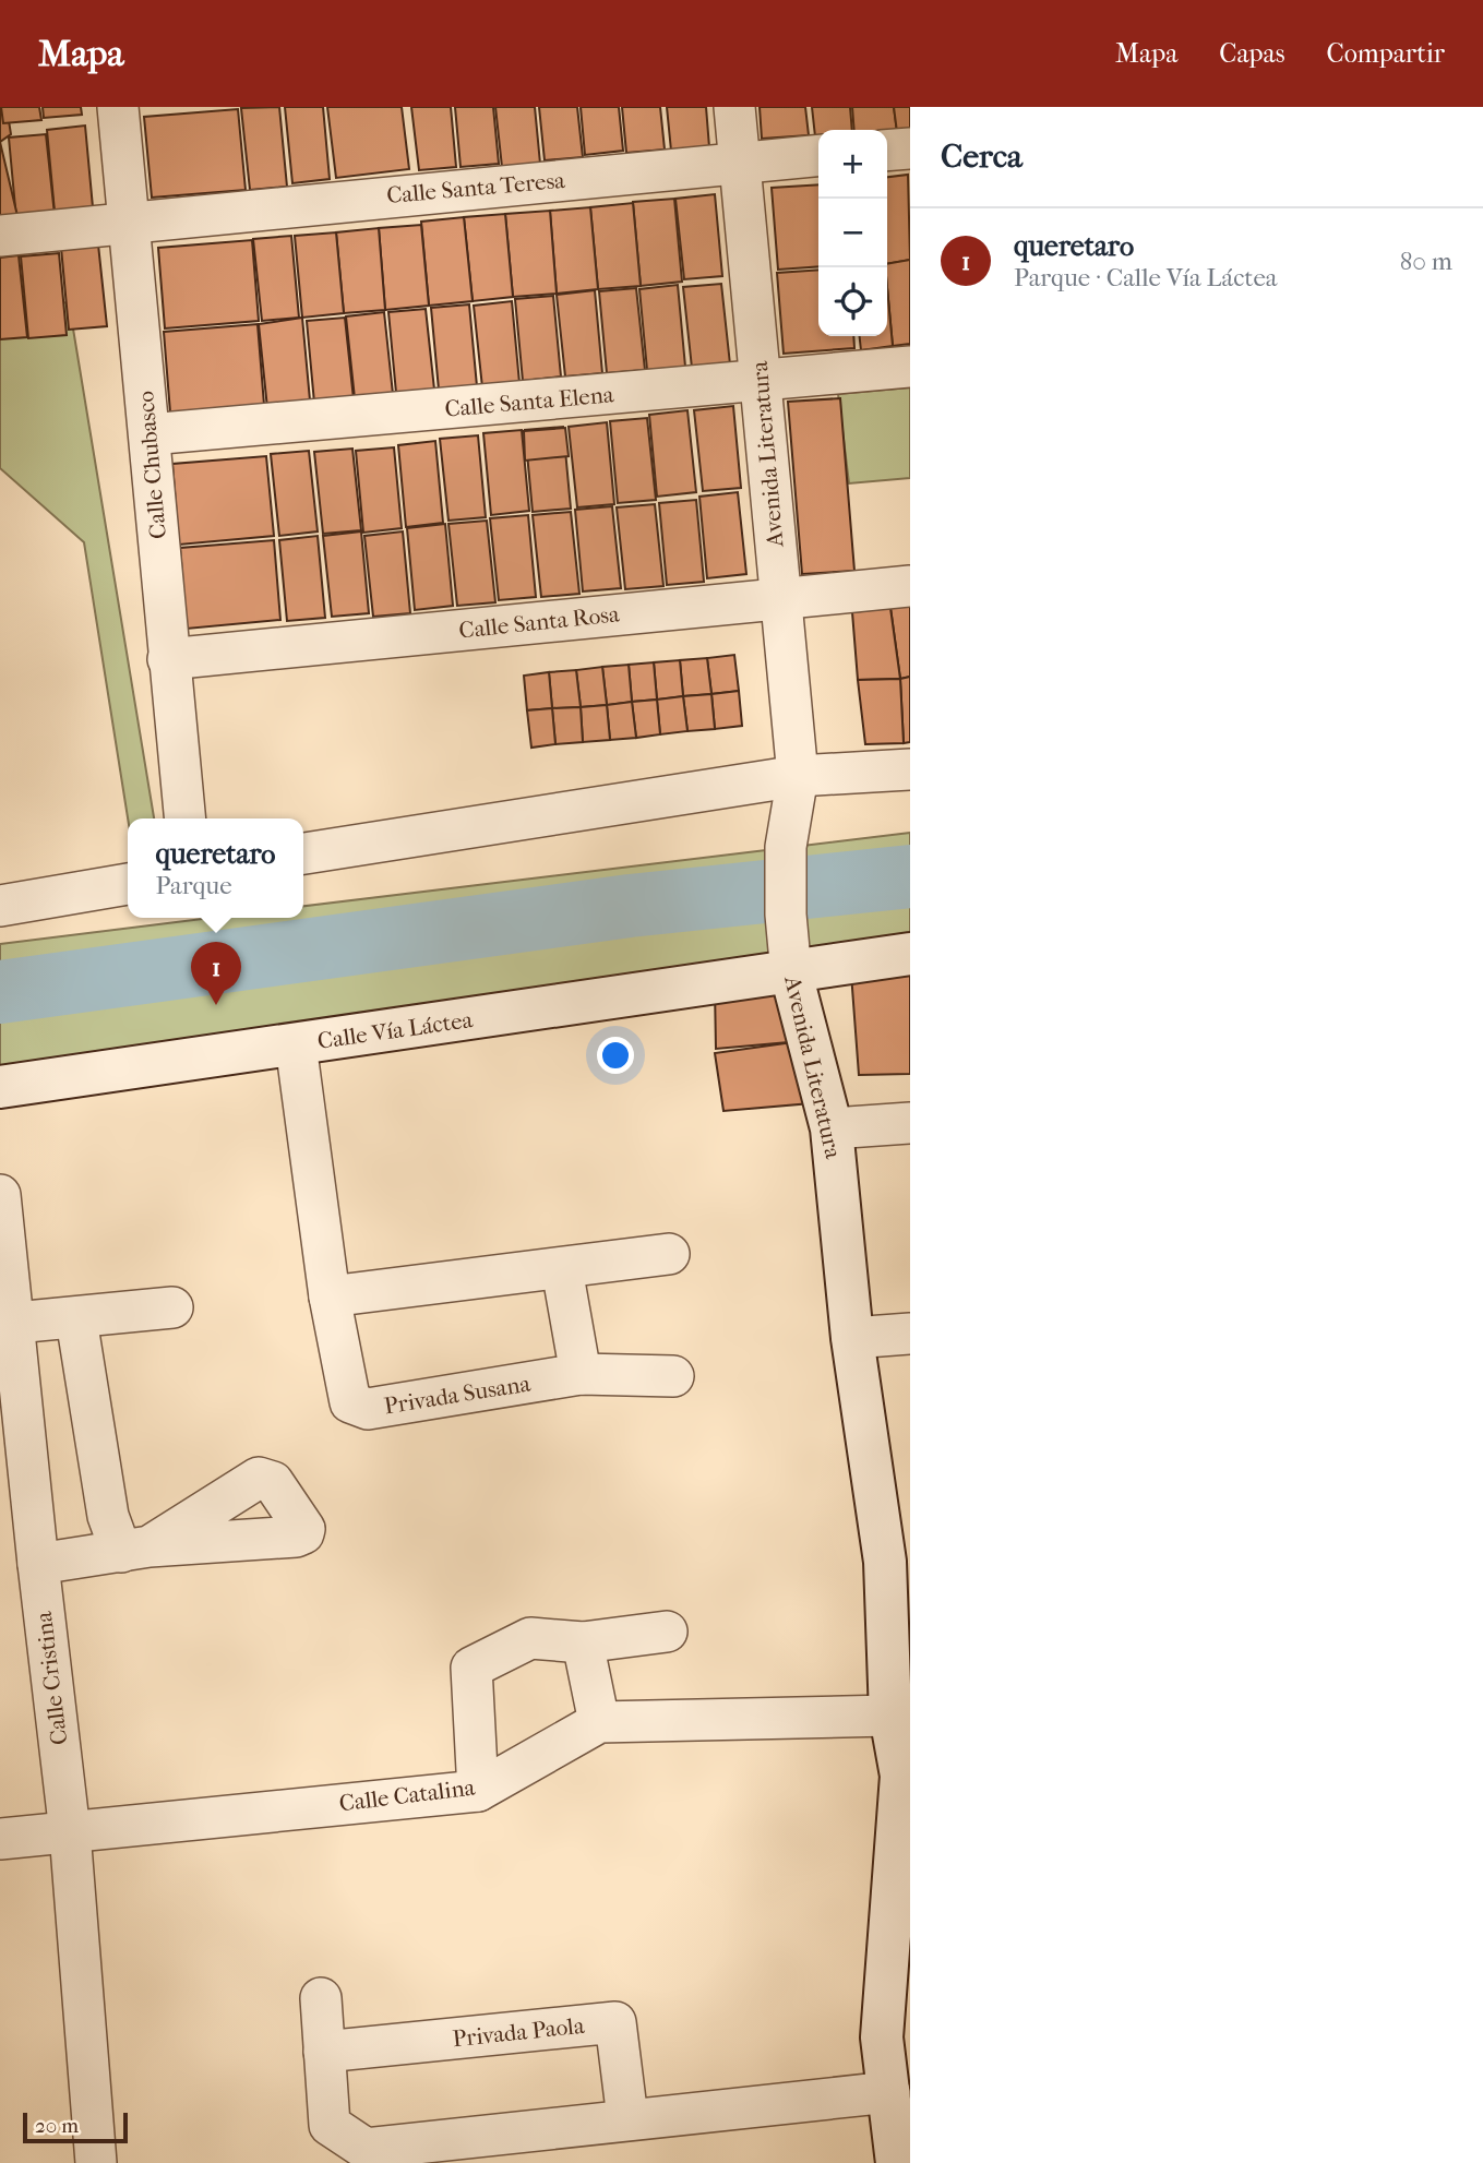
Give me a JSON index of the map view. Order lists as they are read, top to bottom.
{
  "streets": {
    "street": [
      "Calle Santa Teresa",
      "Calle Santa Elena",
      "Avenida Literatura",
      "Calle Chubasco",
      "Calle Santa Rosa",
      "Calle Vía Láctea",
      "Privada Susana",
      "Calle Cristina",
      "Calle Catalina",
      "Privada Paola"
    ]
  },
  "crossings": [
    ["Calle Santa Teresa", "Avenida Literatura"],
    ["Calle Santa Teresa", "Calle Chubasco"],
    ["Calle Santa Elena", "Avenida Literatura"],
    ["Calle Santa Elena", "Calle Chubasco"],
    ["Avenida Literatura", "Calle Santa Rosa"],
    ["Avenida Literatura", "Calle Vía Láctea"],
    ["Avenida Literatura", "Calle Catalina"],
    ["Calle Chubasco", "Calle Santa Rosa"],
    ["Calle Vía Láctea", "Privada Susana"],
    ["Calle Cristina", "Calle Catalina"]
  ],
  "scale_bar": "20 m",
  "page": {
    "header": "Mapa",
    "nav": ["Mapa", "Capas", "Compartir"],
    "heading": "Cerca",
    "map_buttons": ["+", "−"],
    "list": [
      {
        "mark": "1",
        "name": "queretaro",
        "note": "Parque · Calle Vía Láctea",
        "value": "80 m"
      }
    ],
    "popup": ["queretaro", "Parque"],
    "pins": "1",
    "scale": "20 m"
  }
}
